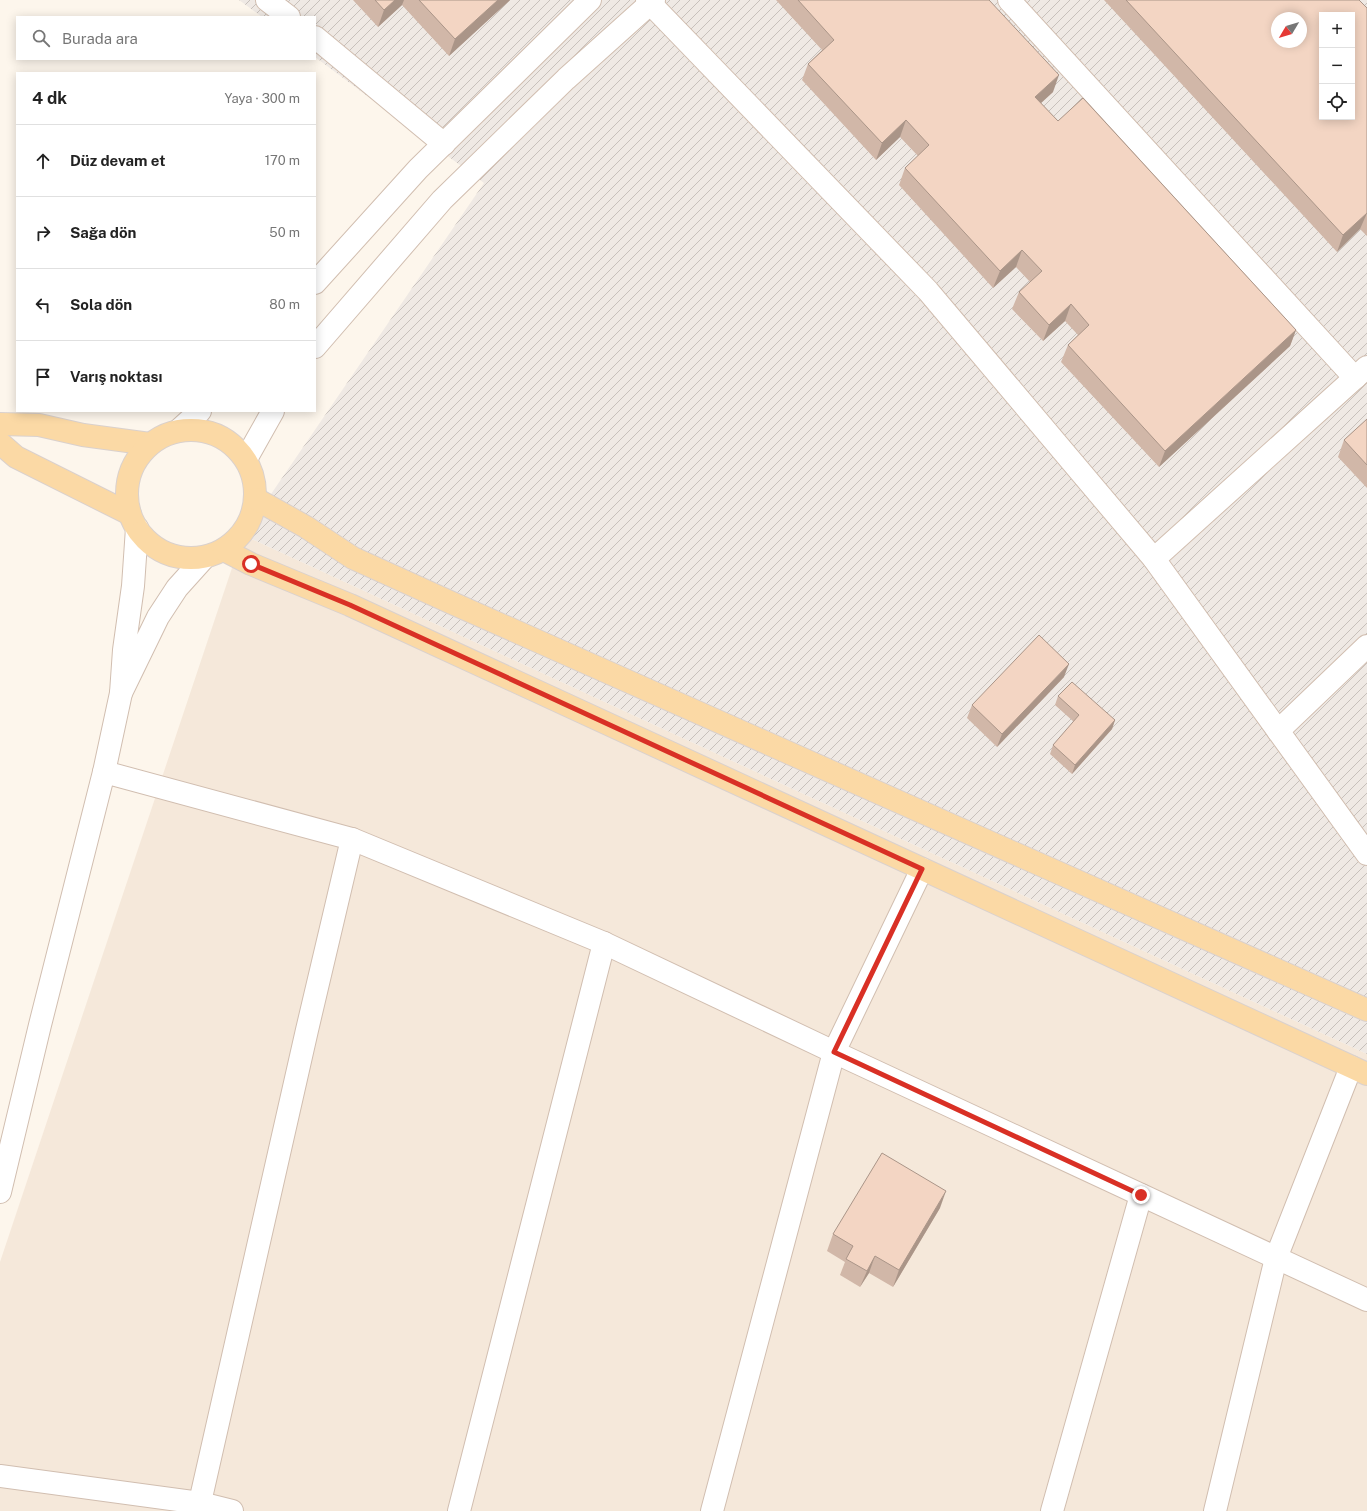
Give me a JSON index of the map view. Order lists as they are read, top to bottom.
{
  "north": "bottom left",
  "page": {
    "map_buttons": ["+", "−"],
    "search": "Burada ara",
    "heading": ["4 dk", "Yaya · 300 m"],
    "list": [
      ["Düz devam et", "170 m"],
      ["Sağa dön", "50 m"],
      ["Sola dön", "80 m"],
      "Varış noktası"
    ]
  }
}
